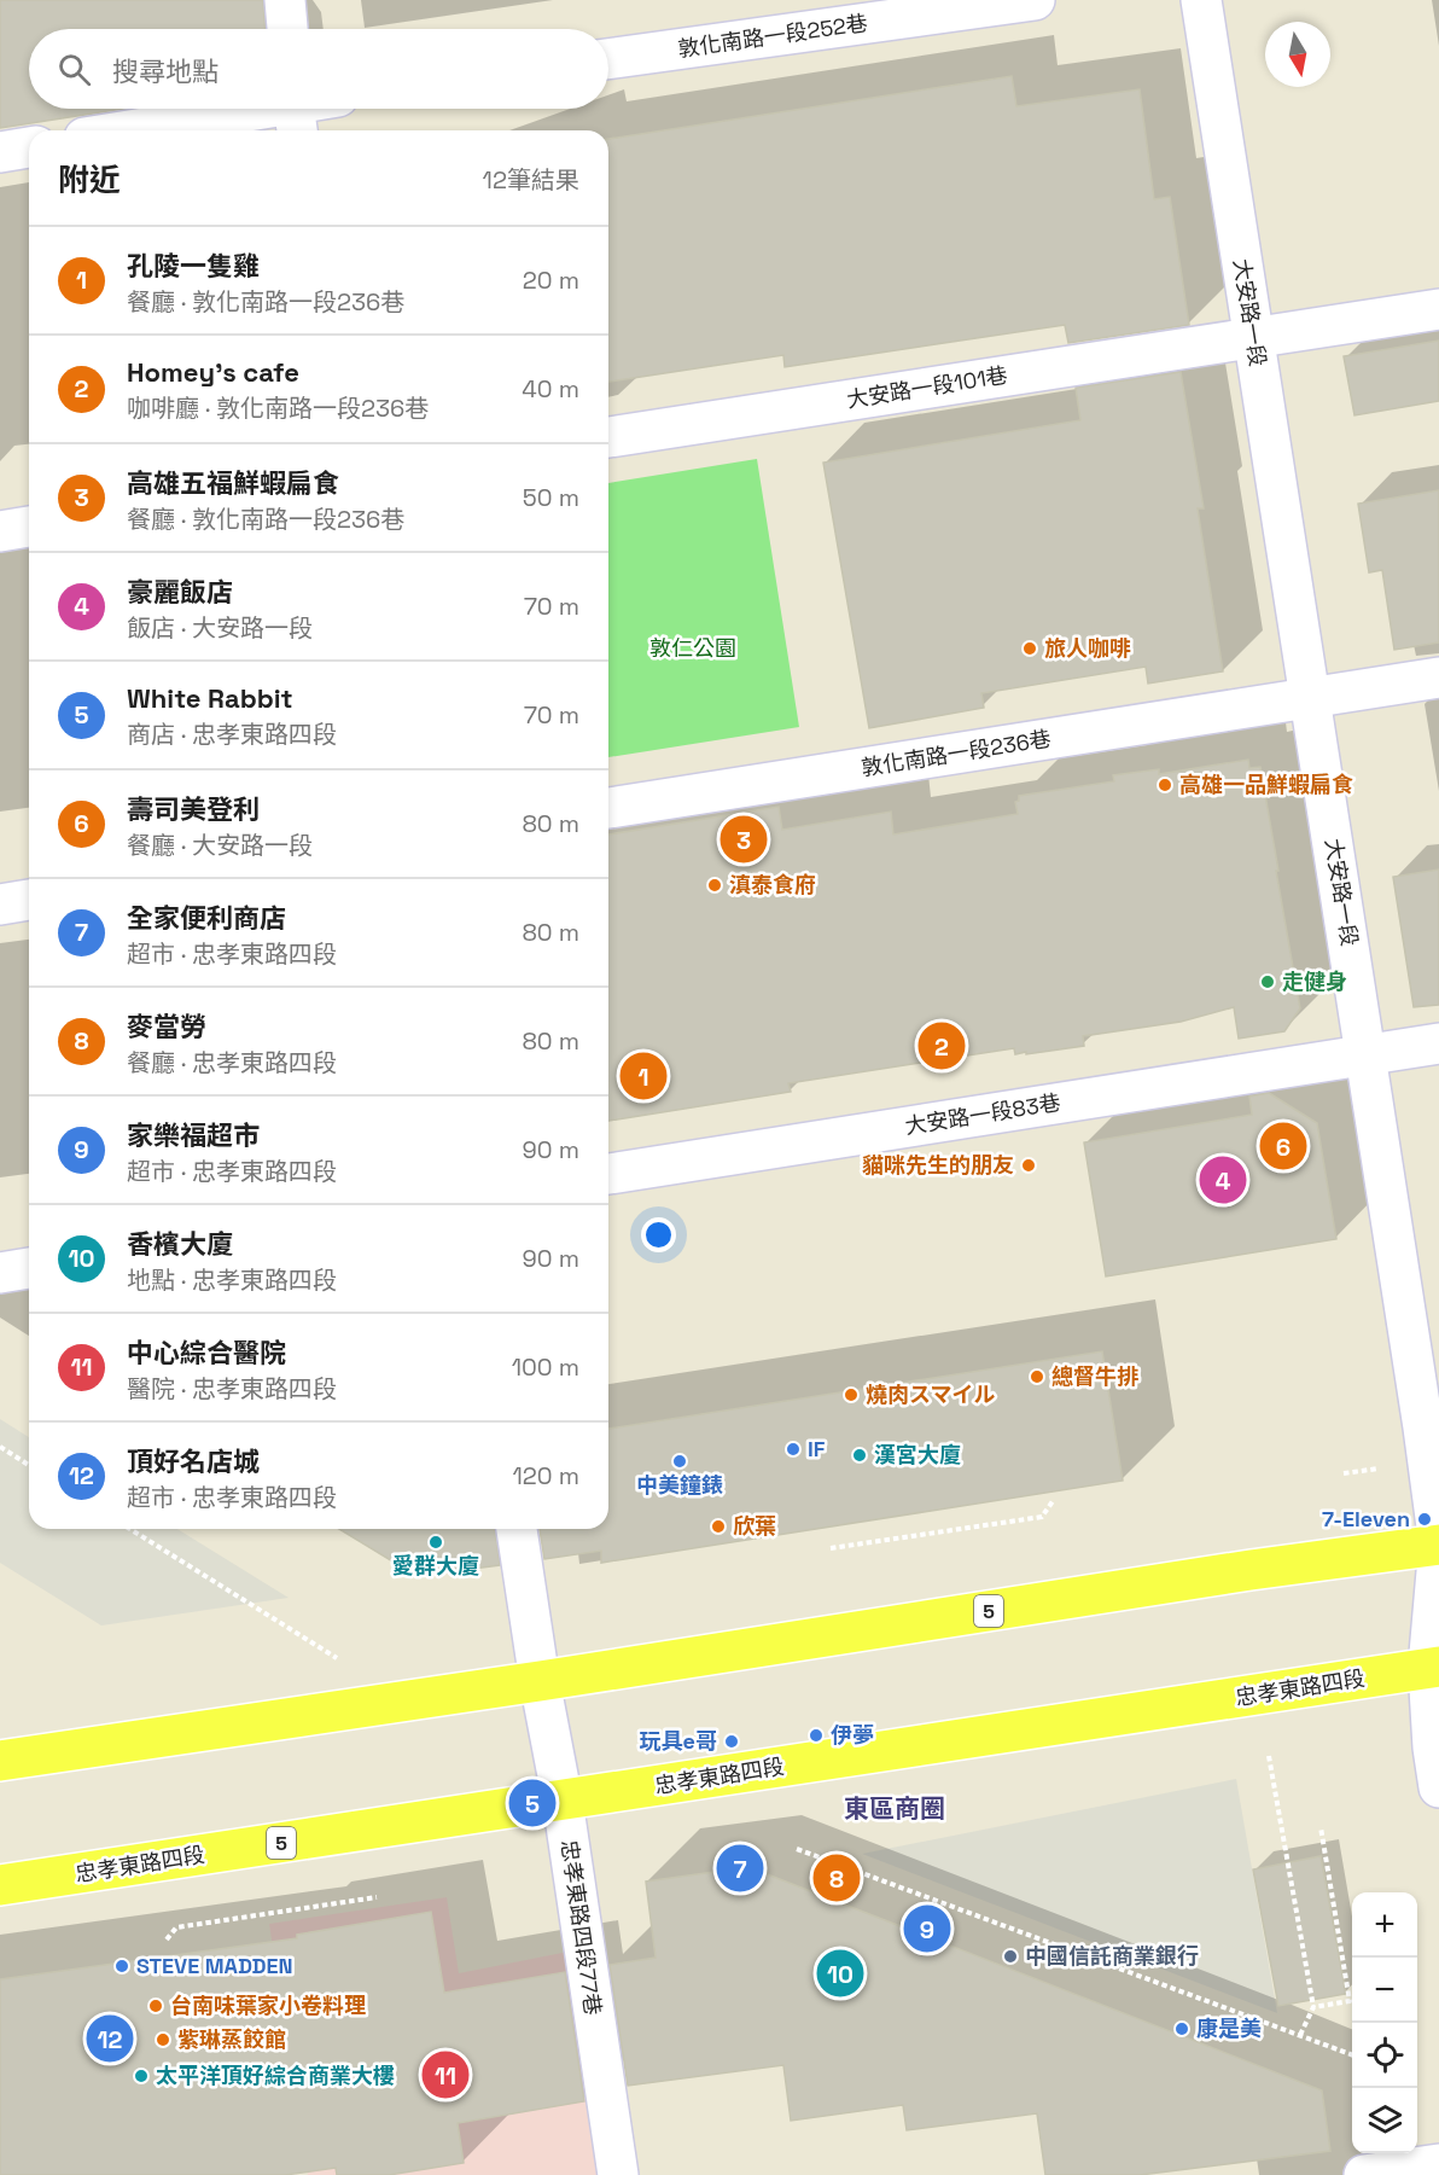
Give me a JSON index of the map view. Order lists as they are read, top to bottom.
{
  "streets": {
    "main road": ["5", "忠孝東路四段"],
    "street": [
      "敦化南路一段252巷",
      "大安路一段",
      "大安路一段101巷",
      "敦化南路一段236巷",
      "大安路一段83巷",
      "忠孝東路四段77巷"
    ]
  },
  "crossings": [
    ["大安路一段", "大安路一段101巷"],
    ["大安路一段", "敦化南路一段236巷"],
    ["大安路一段", "大安路一段83巷"],
    ["大安路一段", "5"],
    ["大安路一段", "忠孝東路四段"],
    ["5", "忠孝東路四段77巷"],
    ["忠孝東路四段", "忠孝東路四段77巷"]
  ],
  "districts": ["東區商圈"],
  "parks": ["敦仁公園"],
  "places": [
    "旅人咖啡",
    "高雄一品鮮蝦扁食",
    "滇泰食府",
    "走健身",
    "貓咪先生的朋友",
    "總督牛排",
    "燒肉スマイル",
    "IF",
    "漢宮大廈",
    "中美鐘錶",
    "7-Eleven",
    "欣葉",
    "愛群大廈",
    "伊夢",
    "玩具e哥",
    "中國信託商業銀行",
    "STEVE MADDEN",
    "台南味葉家小卷料理",
    "康是美",
    "紫琳蒸餃館",
    "太平洋頂好綜合商業大樓"
  ],
  "north": "bottom",
  "page": {
    "search": "搜尋地點",
    "heading": ["附近", "12筆結果"],
    "list": [
      {
        "mark": "1",
        "name": "孔陵一隻雞",
        "note": "餐廳 · 敦化南路一段236巷",
        "value": "20 m"
      },
      {
        "mark": "2",
        "name": "Homey's cafe",
        "note": "咖啡廳 · 敦化南路一段236巷",
        "value": "40 m"
      },
      {
        "mark": "3",
        "name": "高雄五福鮮蝦扁食",
        "note": "餐廳 · 敦化南路一段236巷",
        "value": "50 m"
      },
      {
        "mark": "4",
        "name": "豪麗飯店",
        "note": "飯店 · 大安路一段",
        "value": "70 m"
      },
      {
        "mark": "5",
        "name": "White Rabbit",
        "note": "商店 · 忠孝東路四段",
        "value": "70 m"
      },
      {
        "mark": "6",
        "name": "壽司美登利",
        "note": "餐廳 · 大安路一段",
        "value": "80 m"
      },
      {
        "mark": "7",
        "name": "全家便利商店",
        "note": "超市 · 忠孝東路四段",
        "value": "80 m"
      },
      {
        "mark": "8",
        "name": "麥當勞",
        "note": "餐廳 · 忠孝東路四段",
        "value": "80 m"
      },
      {
        "mark": "9",
        "name": "家樂福超市",
        "note": "超市 · 忠孝東路四段",
        "value": "90 m"
      },
      {
        "mark": "10",
        "name": "香檳大廈",
        "note": "地點 · 忠孝東路四段",
        "value": "90 m"
      },
      {
        "mark": "11",
        "name": "中心綜合醫院",
        "note": "醫院 · 忠孝東路四段",
        "value": "100 m"
      },
      {
        "mark": "12",
        "name": "頂好名店城",
        "note": "超市 · 忠孝東路四段",
        "value": "120 m"
      }
    ],
    "pins": [
      "3",
      "2",
      "1",
      "6",
      "4",
      "5",
      "7",
      "8",
      "9",
      "10",
      "12",
      "11"
    ],
    "map_buttons": ["+", "−"]
  }
}
